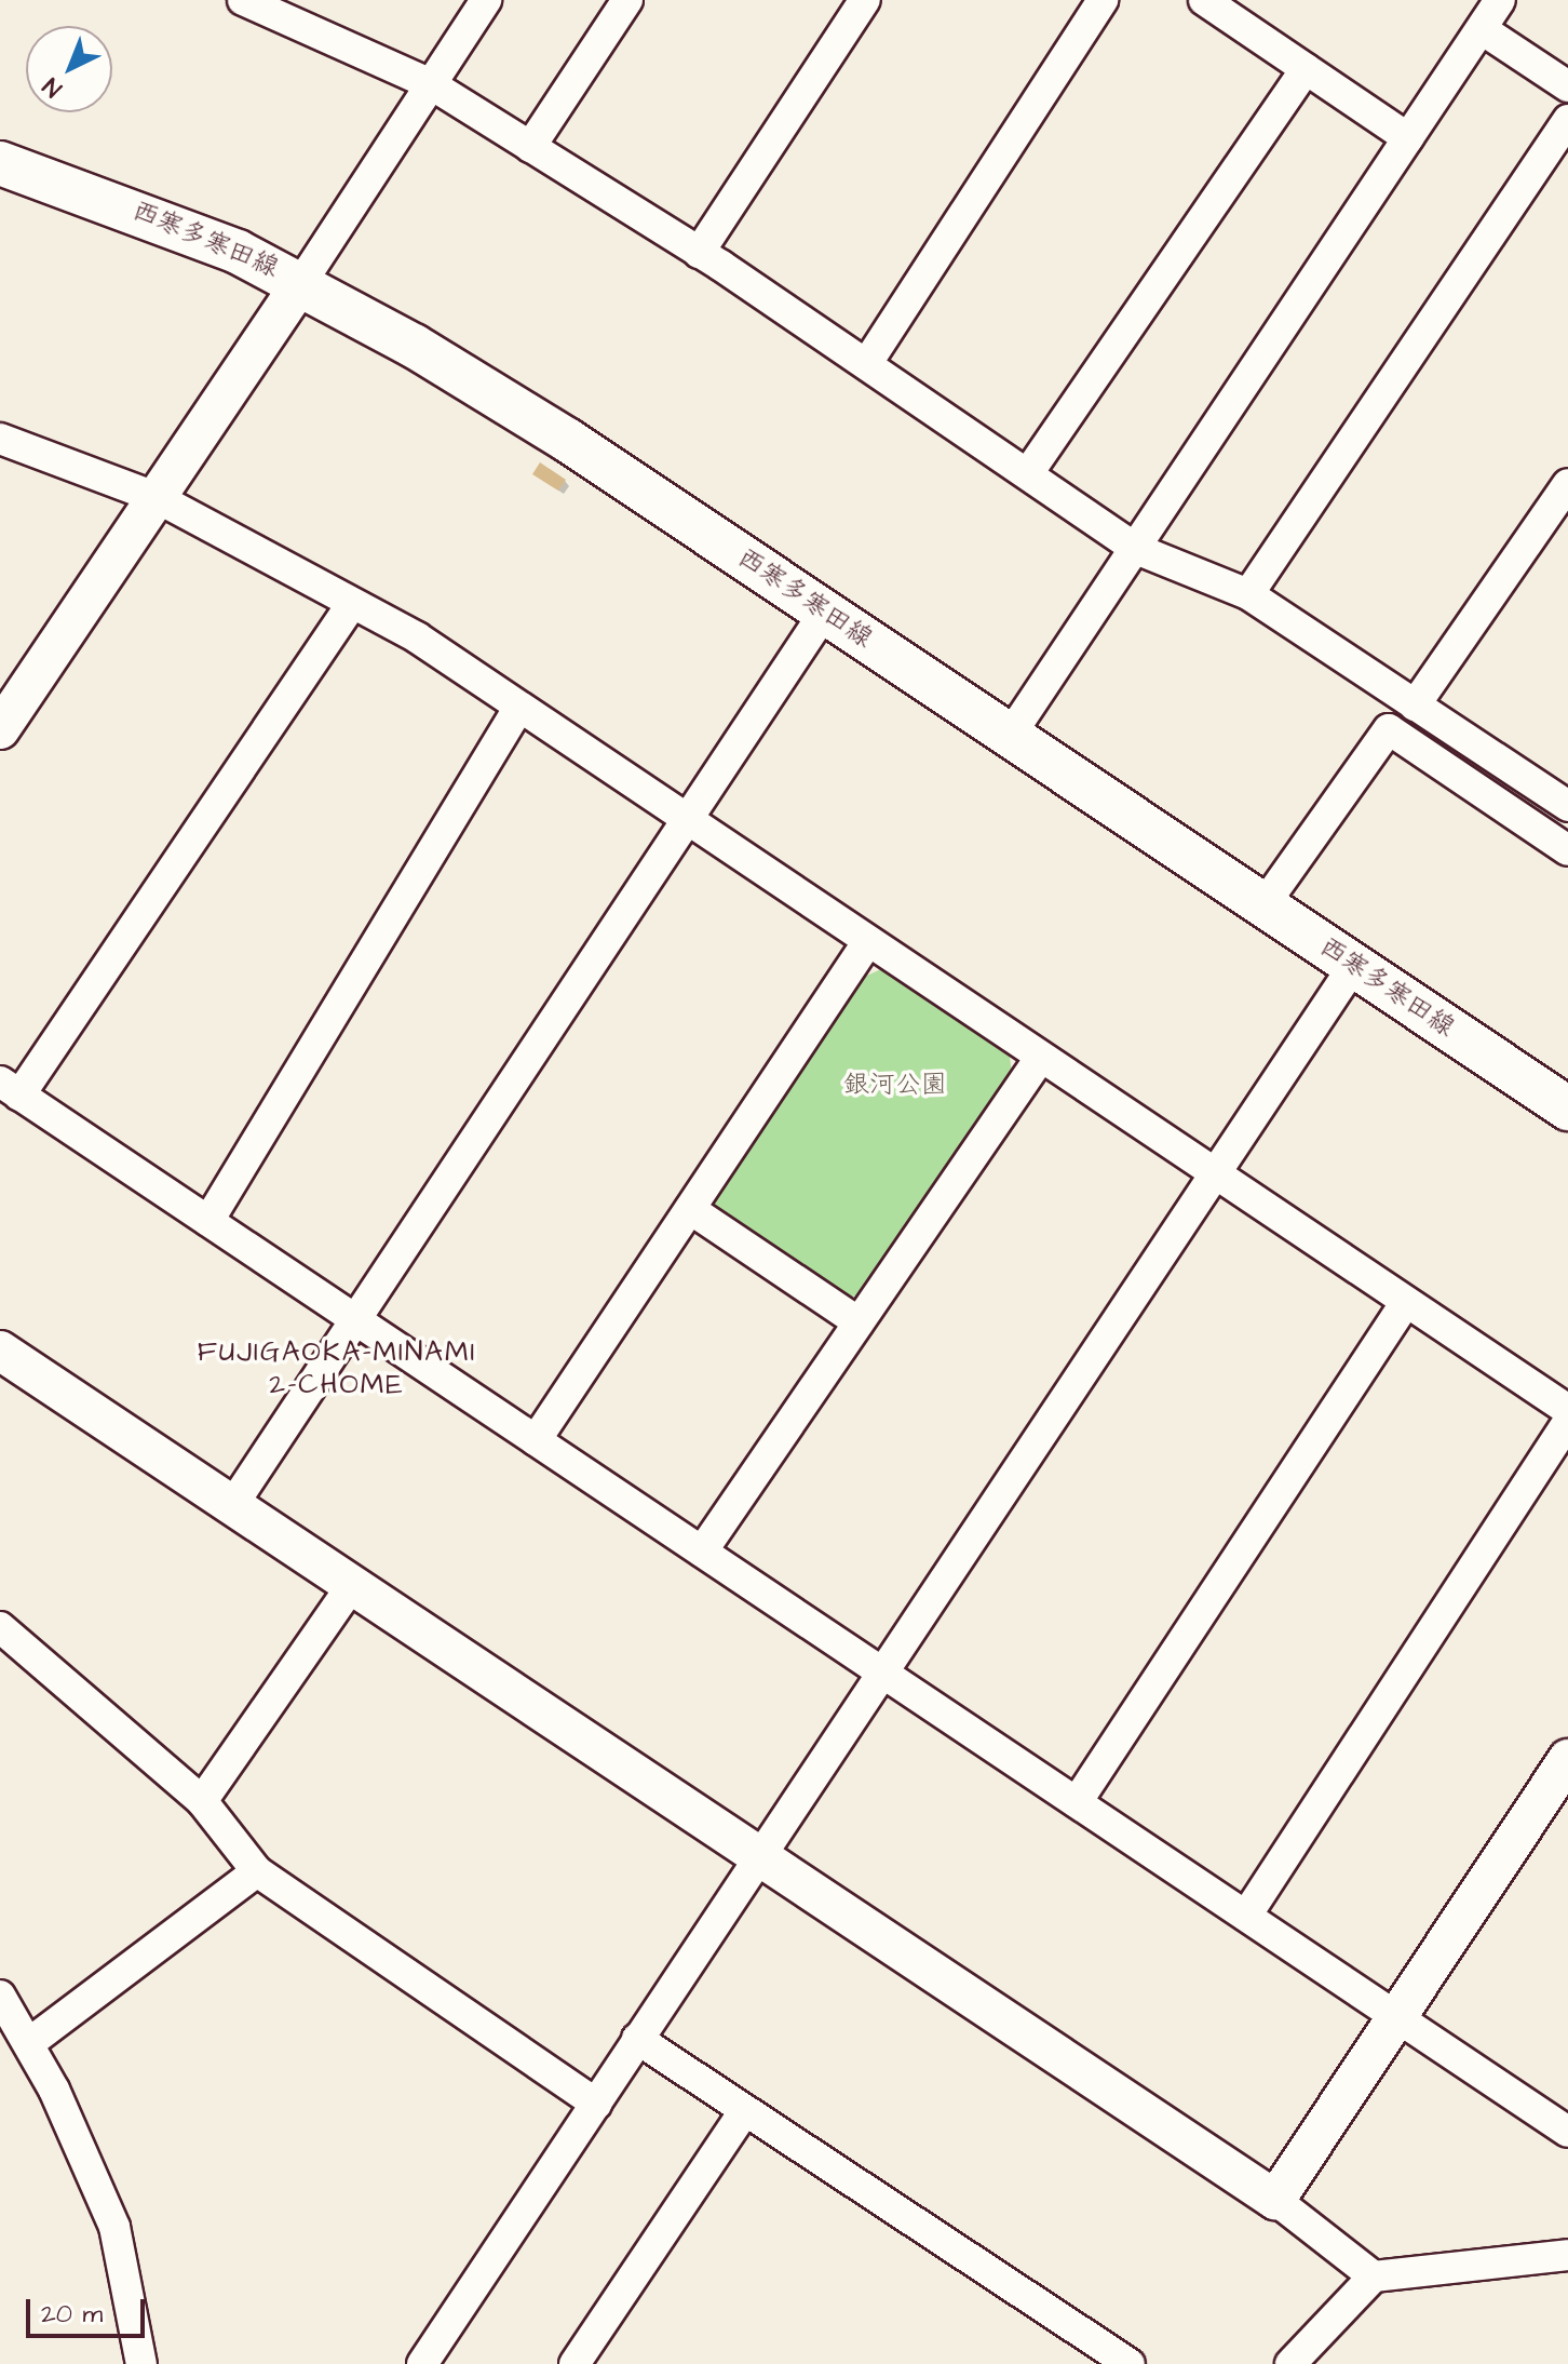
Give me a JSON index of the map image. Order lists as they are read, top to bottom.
{
  "streets": {
    "main road": ["西寒多寒田線"]
  },
  "districts": ["FUJIGAOKA-MINAMI 2-CHOME"],
  "parks": ["銀河公園"],
  "scale_bar": "20 m",
  "north": "bottom left"
}
